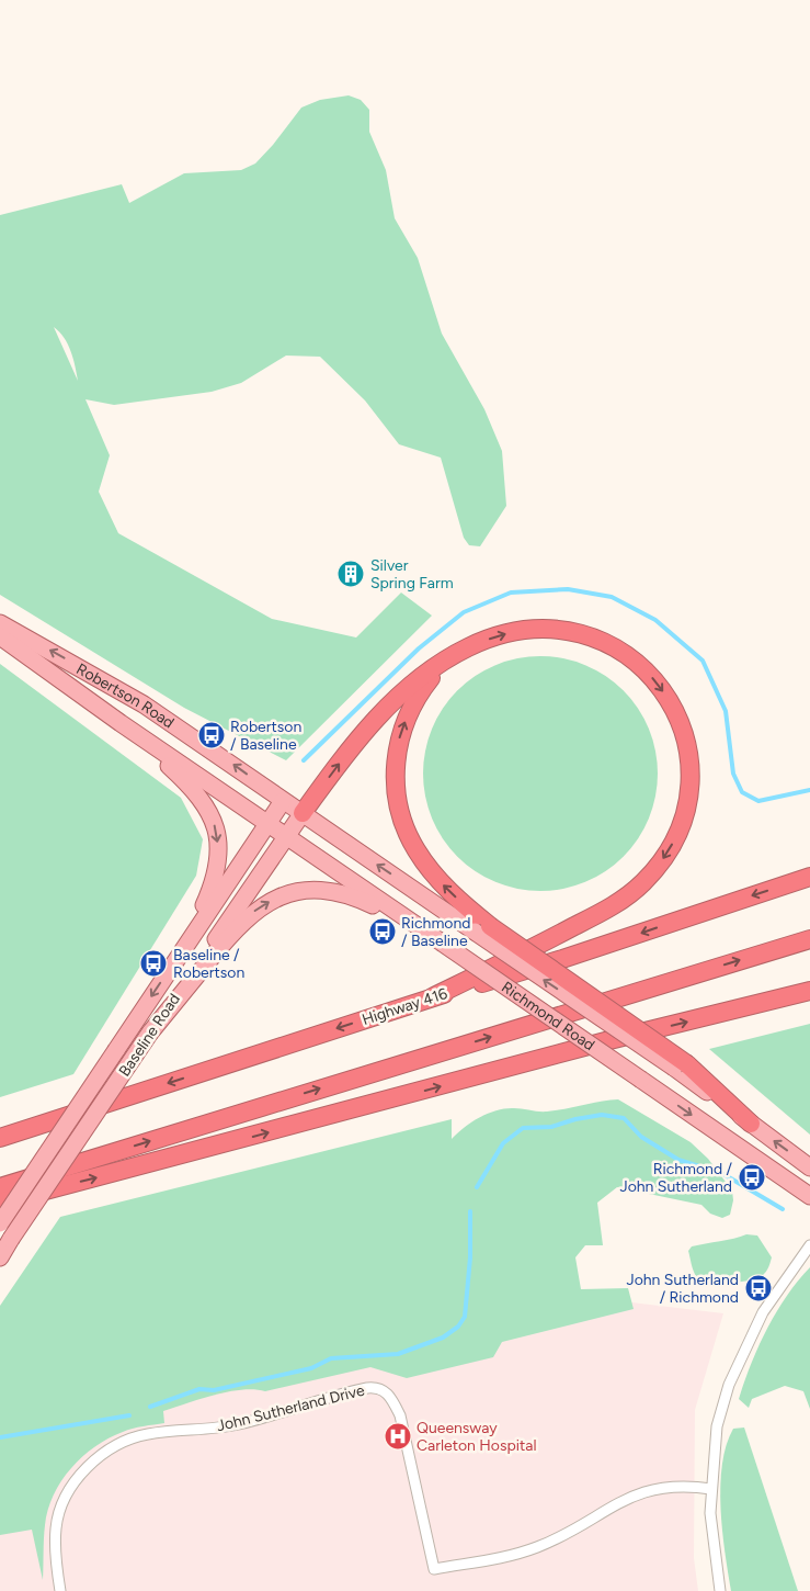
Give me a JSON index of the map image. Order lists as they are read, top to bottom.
{
  "streets": {
    "highway": ["Highway 416"],
    "main road": ["Robertson Road", "Richmond Road", "Baseline Road"],
    "street": ["John Sutherland Drive"]
  },
  "crossings": [
    ["Robertson Road", "Richmond Road"],
    ["Robertson Road", "Baseline Road"],
    ["Richmond Road", "Baseline Road"]
  ],
  "one_way": ["Richmond Road"],
  "places": {
    "building": ["Silver Spring Farm"],
    "bus stop": [
      "Robertson / Baseline",
      "Richmond / Baseline",
      "Baseline / Robertson",
      "Richmond / John Sutherland",
      "John Sutherland / Richmond"
    ],
    "hospital": ["Queensway Carleton Hospital"]
  }
}
